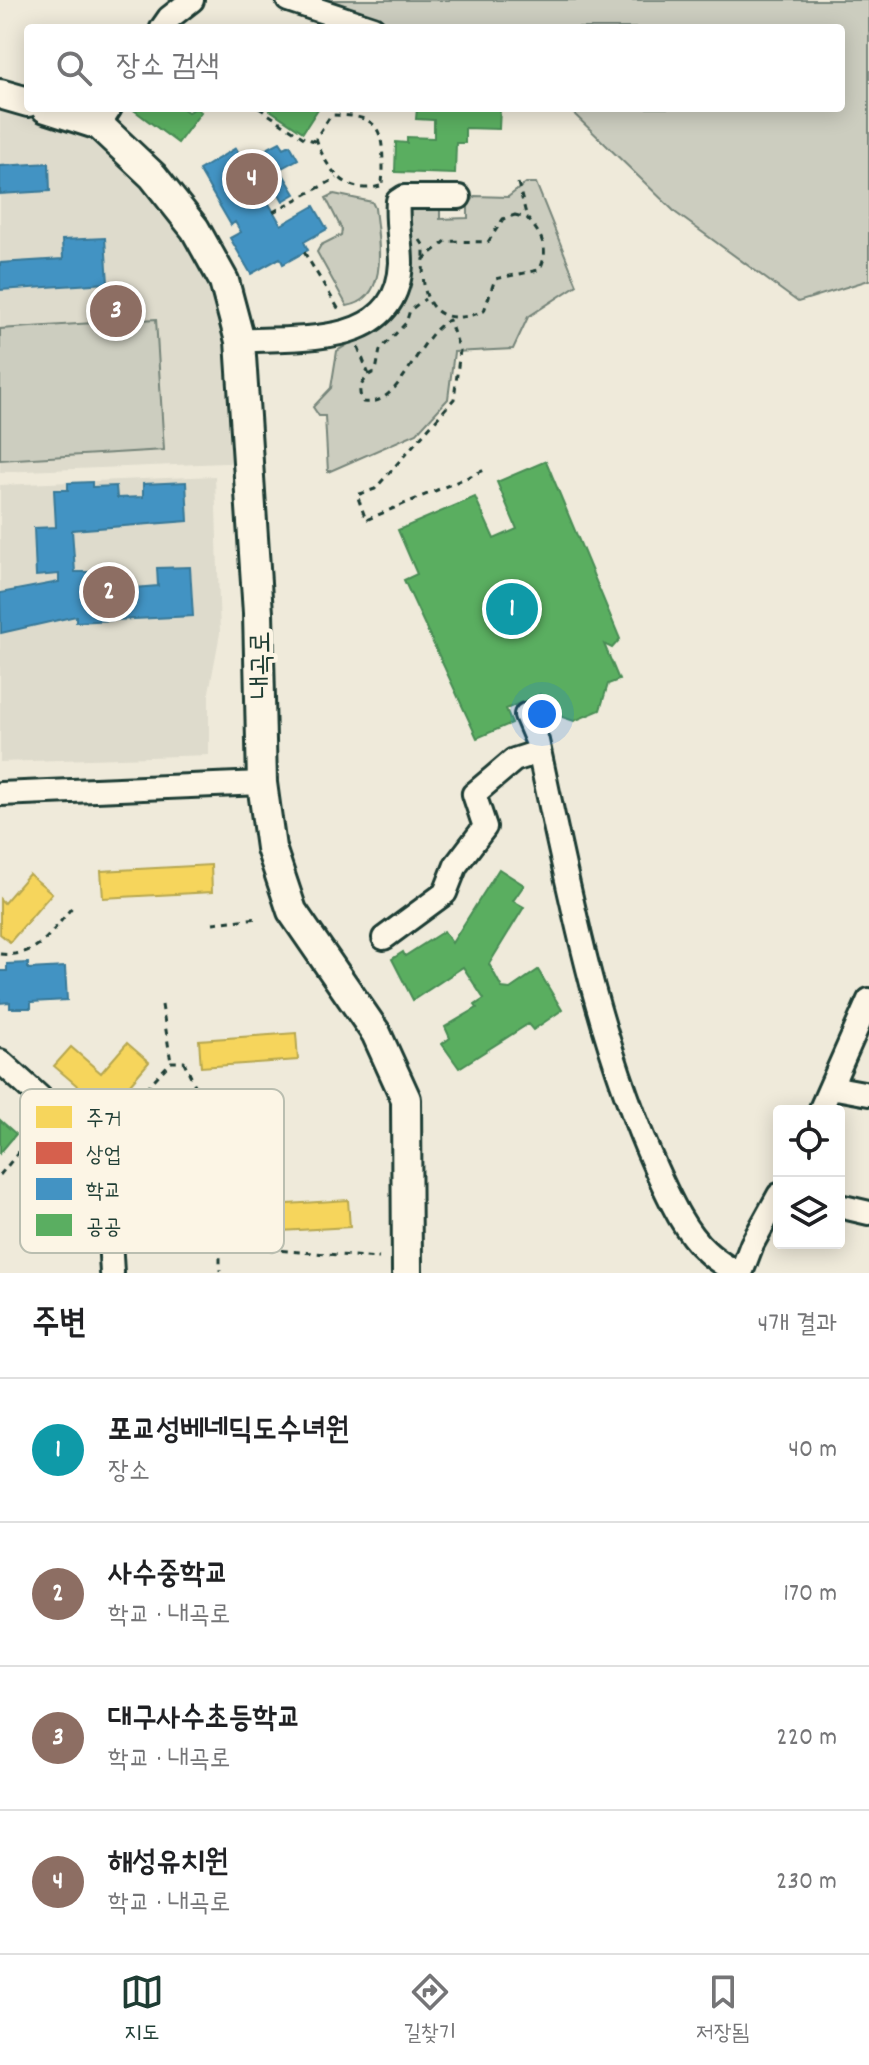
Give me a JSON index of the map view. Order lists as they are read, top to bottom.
{
  "streets": {
    "main road": ["내곡로"]
  },
  "legend": [
    "주거",
    "상업",
    "학교",
    "공공"
  ],
  "page": {
    "search": "장소 검색",
    "pins": [
      "4",
      "3",
      "2",
      "1"
    ],
    "heading": ["주변", "4개 결과"],
    "list": [
      {
        "mark": "1",
        "name": "포교성베네딕도수녀원",
        "note": "장소",
        "value": "40 m"
      },
      {
        "mark": "2",
        "name": "사수중학교",
        "note": "학교 · 내곡로",
        "value": "170 m"
      },
      {
        "mark": "3",
        "name": "대구사수초등학교",
        "note": "학교 · 내곡로",
        "value": "220 m"
      },
      {
        "mark": "4",
        "name": "해성유치원",
        "note": "학교 · 내곡로",
        "value": "230 m"
      }
    ],
    "nav": ["지도", "길찾기", "저장됨"]
  }
}
